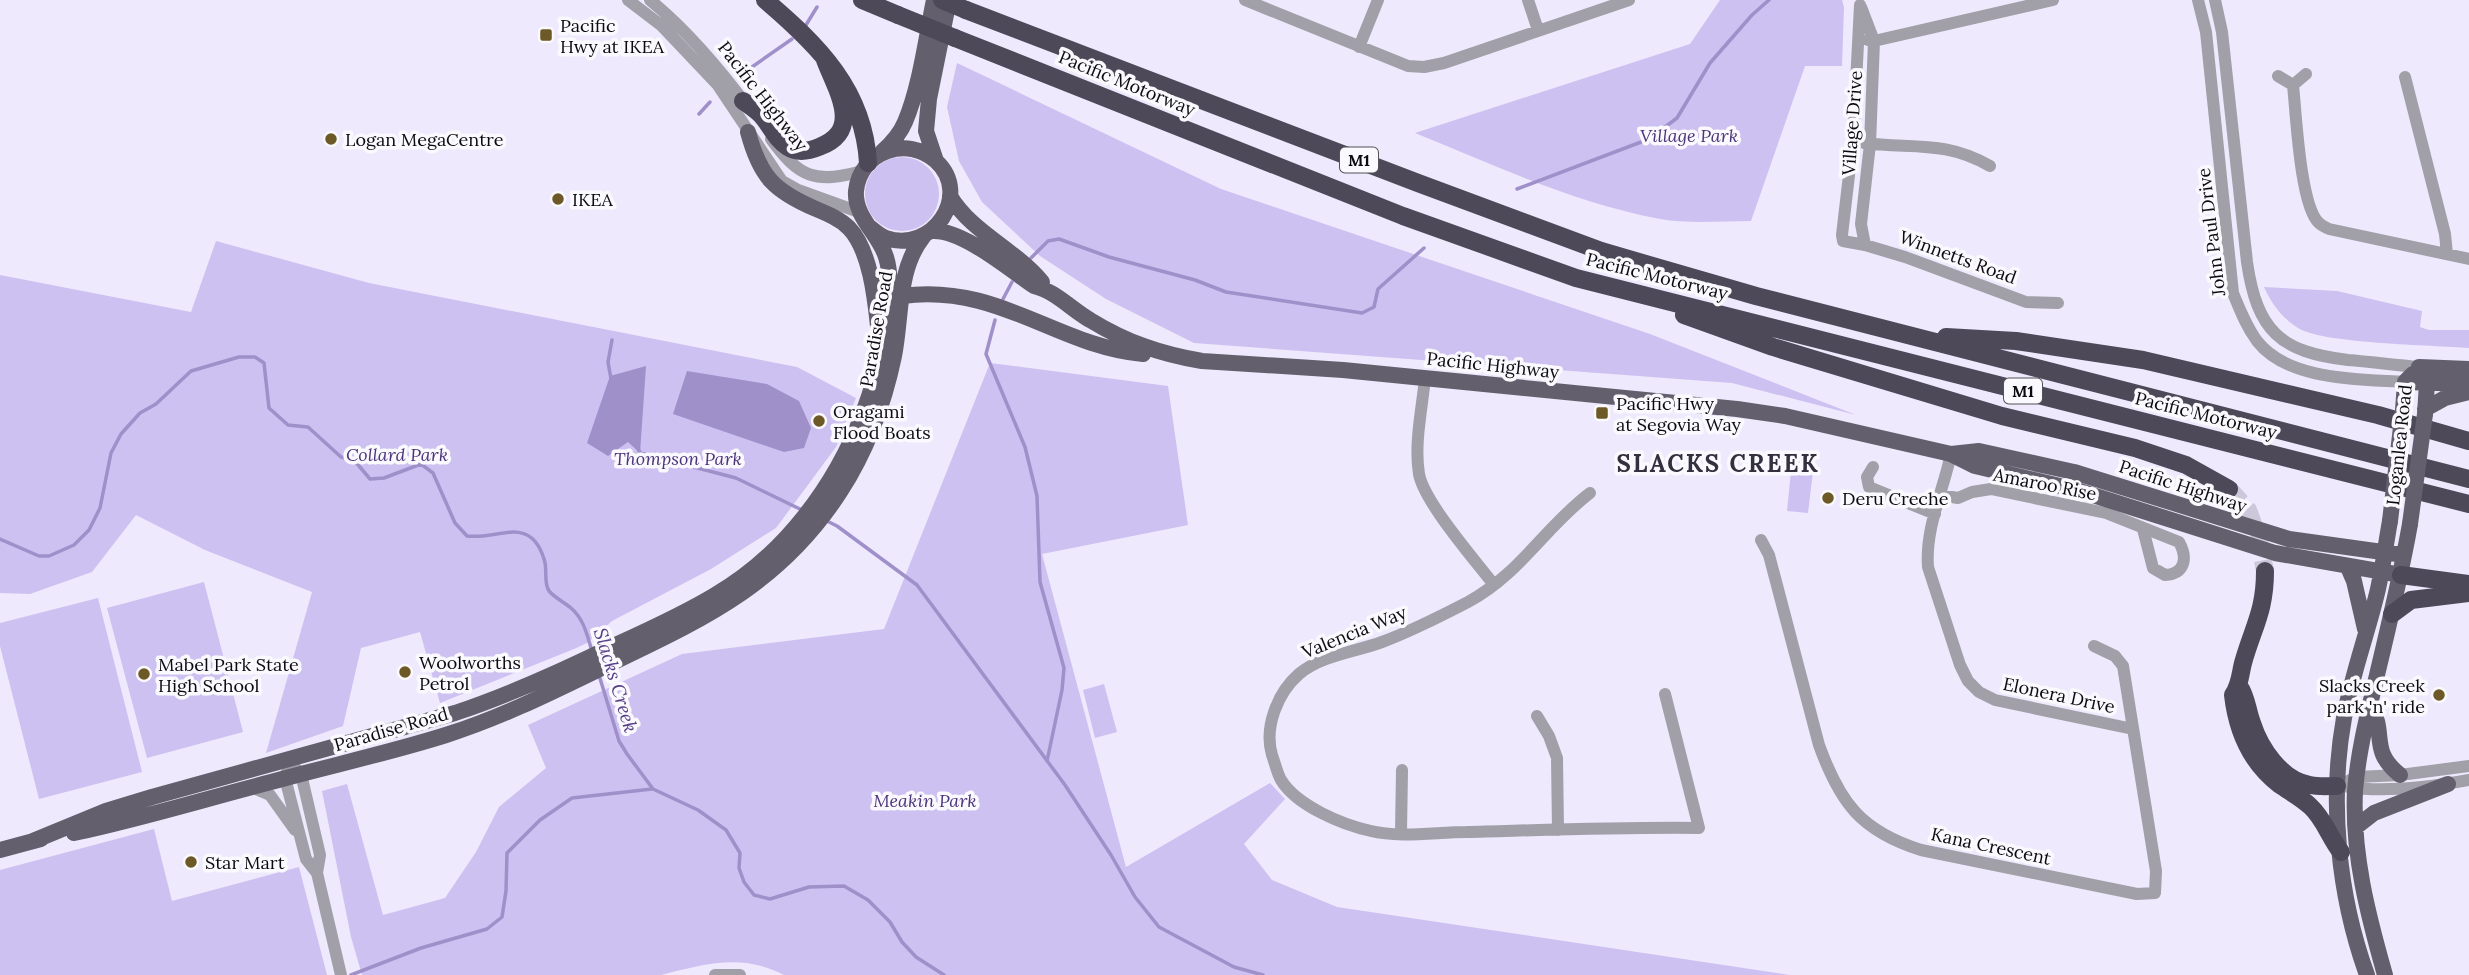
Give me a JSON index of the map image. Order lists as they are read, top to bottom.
{
  "streets": {
    "highway": ["Pacific Motorway", "M1"],
    "main road": ["Pacific Highway", "Paradise Road", "Loganlea Road"],
    "street": [
      "Village Drive",
      "John Paul Drive",
      "Winnetts Road",
      "Amaroo Rise",
      "Valencia Way",
      "Elonera Drive",
      "Kana Crescent"
    ]
  },
  "crossings": [
    ["Pacific Highway", "Paradise Road"],
    ["Pacific Highway", "Loganlea Road"],
    ["Pacific Highway", "Elonera Drive"],
    ["Village Drive", "Winnetts Road"],
    ["John Paul Drive", "Loganlea Road"],
    ["Amaroo Rise", "Elonera Drive"],
    ["Elonera Drive", "Kana Crescent"]
  ],
  "districts": ["SLACKS CREEK"],
  "water": ["Slacks Creek"],
  "parks": [
    "Village Park",
    "Collard Park",
    "Thompson Park",
    "Meakin Park"
  ],
  "places": {
    "transit": ["Pacific Hwy at IKEA", "Pacific Hwy at Segovia Way"],
    "other": [
      "Logan MegaCentre",
      "IKEA",
      "Oragami Flood Boats",
      "Deru Creche",
      "Woolworths Petrol",
      "Mabel Park State High School",
      "Slacks Creek park 'n' ride",
      "Star Mart"
    ]
  }
}
